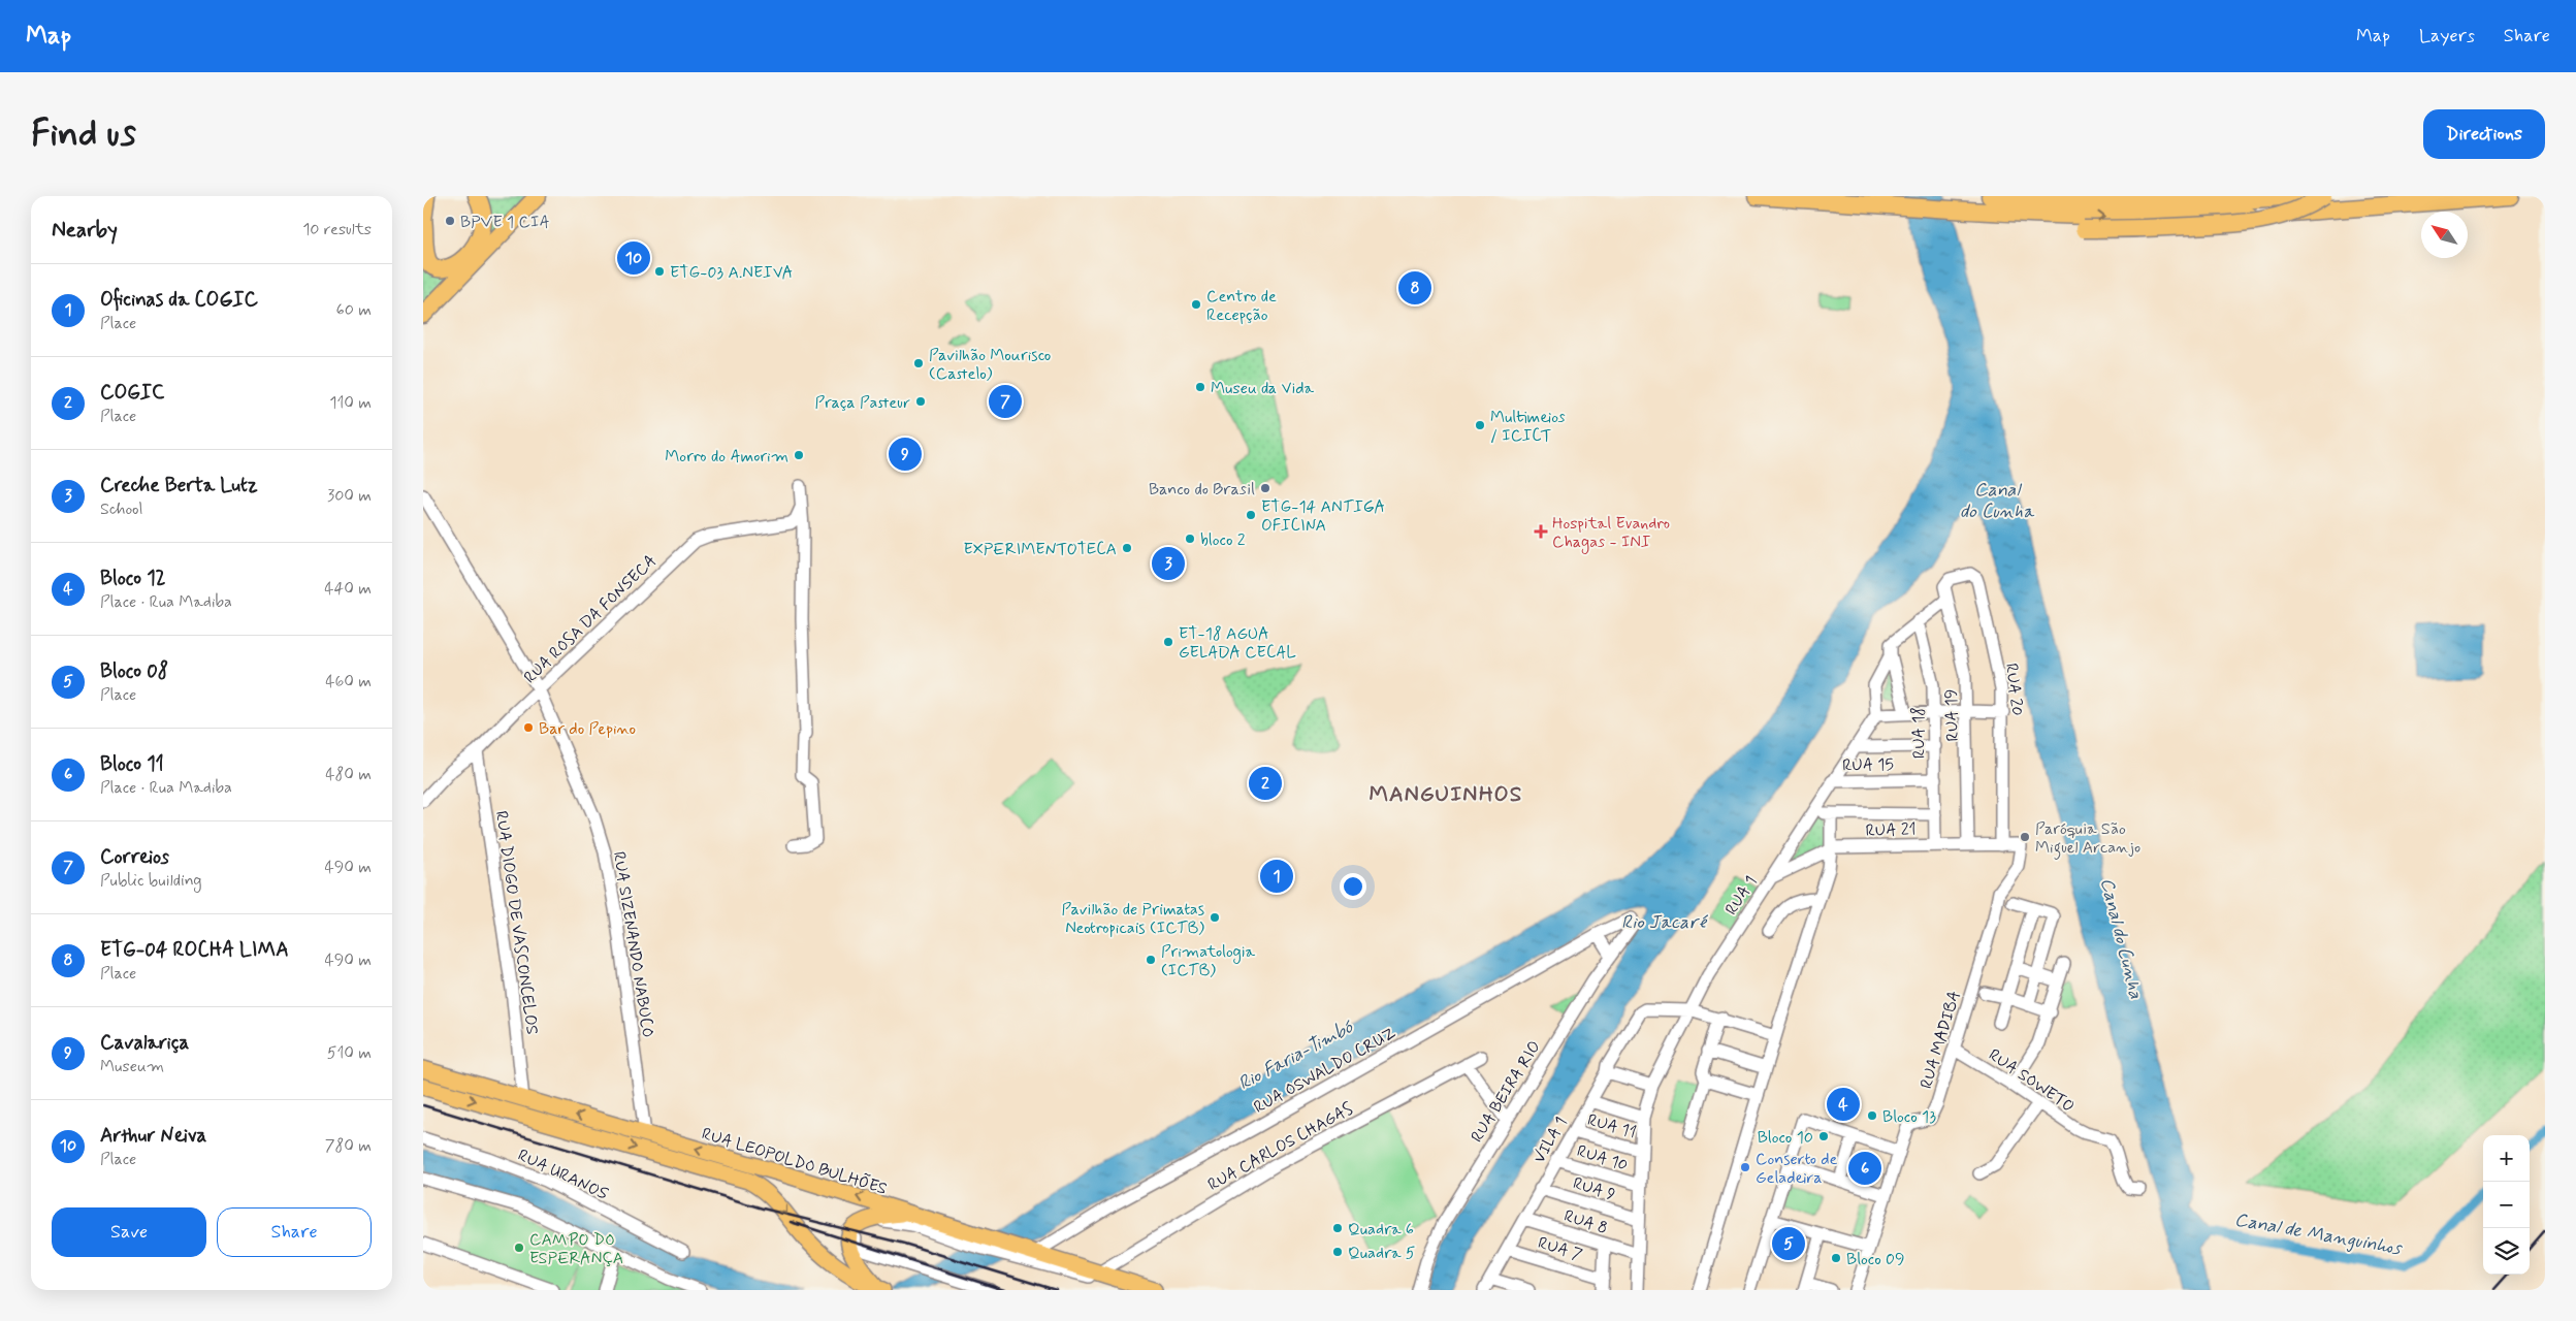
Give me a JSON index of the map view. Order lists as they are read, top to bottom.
{
  "streets": {
    "main road": ["RUA LEOPOLDO BULHÕES"],
    "street": [
      "RUA ROSA DA FONSECA",
      "RUA 20",
      "RUA 19",
      "RUA 18",
      "RUA 15",
      "RUA 21",
      "RUA 1",
      "RUA DIOGO DE VASCONCELOS",
      "RUA SIZENANDO NABUCO",
      "RUA MADIBA",
      "RUA OSWALDO CRUZ",
      "RUA SOWETO",
      "RUA BEIRA RIO",
      "RUA 11",
      "VILA 1",
      "RUA CARLOS CHAGAS",
      "RUA 10",
      "RUA URANOS",
      "RUA 9",
      "RUA 8",
      "RUA 7"
    ]
  },
  "crossings": [
    ["RUA ROSA DA FONSECA", "RUA DIOGO DE VASCONCELOS"],
    ["RUA ROSA DA FONSECA", "RUA SIZENANDO NABUCO"],
    ["RUA 20", "RUA 19"],
    ["RUA 20", "RUA 21"],
    ["RUA 19", "RUA 21"],
    ["RUA 18", "RUA 15"],
    ["RUA 18", "RUA 21"],
    ["RUA 15", "RUA 1"],
    ["RUA 21", "RUA 1"],
    ["RUA 21", "RUA MADIBA"],
    ["RUA 1", "RUA 11"],
    ["RUA 1", "VILA 1"],
    ["RUA 1", "RUA 10"],
    ["RUA 1", "RUA 9"],
    ["RUA 1", "RUA 8"],
    ["RUA DIOGO DE VASCONCELOS", "RUA LEOPOLDO BULHÕES"],
    ["RUA SIZENANDO NABUCO", "RUA LEOPOLDO BULHÕES"],
    ["RUA MADIBA", "RUA SOWETO"],
    ["RUA OSWALDO CRUZ", "RUA BEIRA RIO"],
    ["RUA OSWALDO CRUZ", "RUA LEOPOLDO BULHÕES"],
    ["RUA 11", "VILA 1"],
    ["VILA 1", "RUA 10"],
    ["VILA 1", "RUA 9"],
    ["VILA 1", "RUA 8"],
    ["VILA 1", "RUA 7"],
    ["RUA CARLOS CHAGAS", "RUA LEOPOLDO BULHÕES"]
  ],
  "districts": ["MANGUINHOS"],
  "water": [
    "Canal do Cunha",
    "Rio Jacaré",
    "Rio Faria-Timbó",
    "Canal de Manguinhos"
  ],
  "places": {
    "other": [
      "BPVE 1 CIA",
      "ETG-03 A.NEIVA",
      "Centro de Recepção",
      "Pavilhão Mourisco (Castelo)",
      "Museu da Vida",
      "Praça Pasteur",
      "Multimeios / ICICT",
      "Morro do Amorim",
      "Banco do Brasil",
      "ETG-14 ANTIGA OFICINA",
      "bloco 2",
      "EXPERIMENTOTECA",
      "ET-18 AGUA GELADA CECAL",
      "Bar do Pepino",
      "Paróquia São Miguel Arcanjo",
      "Pavilhão de Primatas Neotropicais (ICTB)",
      "Primatologia (ICTB)",
      "Bloco 13",
      "Bloco 10",
      "Conserto de Geladeira",
      "Quadra 6",
      "CAMPO DO ESPERANÇA",
      "Quadra 5",
      "Bloco 09"
    ],
    "health": ["Hospital Evandro Chagas - INI"]
  },
  "north": "top left",
  "page": {
    "header": "Map",
    "nav": ["Map", "Layers", "Share"],
    "buttons": [
      "Directions",
      ["Save", "Share"]
    ],
    "title": "Find us",
    "heading": ["Nearby", "10 results"],
    "pins": [
      "10",
      "8",
      "7",
      "9",
      "3",
      "2",
      "1",
      "4",
      "6",
      "5"
    ],
    "list": [
      {
        "mark": "1",
        "name": "Oficinas da COGIC",
        "note": "Place",
        "value": "60 m"
      },
      {
        "mark": "2",
        "name": "COGIC",
        "note": "Place",
        "value": "110 m"
      },
      {
        "mark": "3",
        "name": "Creche Berta Lutz",
        "note": "School",
        "value": "300 m"
      },
      {
        "mark": "4",
        "name": "Bloco 12",
        "note": "Place · Rua Madiba",
        "value": "440 m"
      },
      {
        "mark": "5",
        "name": "Bloco 08",
        "note": "Place",
        "value": "460 m"
      },
      {
        "mark": "6",
        "name": "Bloco 11",
        "note": "Place · Rua Madiba",
        "value": "480 m"
      },
      {
        "mark": "7",
        "name": "Correios",
        "note": "Public building",
        "value": "490 m"
      },
      {
        "mark": "8",
        "name": "ETG-04 ROCHA LIMA",
        "note": "Place",
        "value": "490 m"
      },
      {
        "mark": "9",
        "name": "Cavalariça",
        "note": "Museum",
        "value": "510 m"
      },
      {
        "mark": "10",
        "name": "Arthur Neiva",
        "note": "Place",
        "value": "780 m"
      }
    ],
    "map_buttons": ["+", "−"]
  }
}
